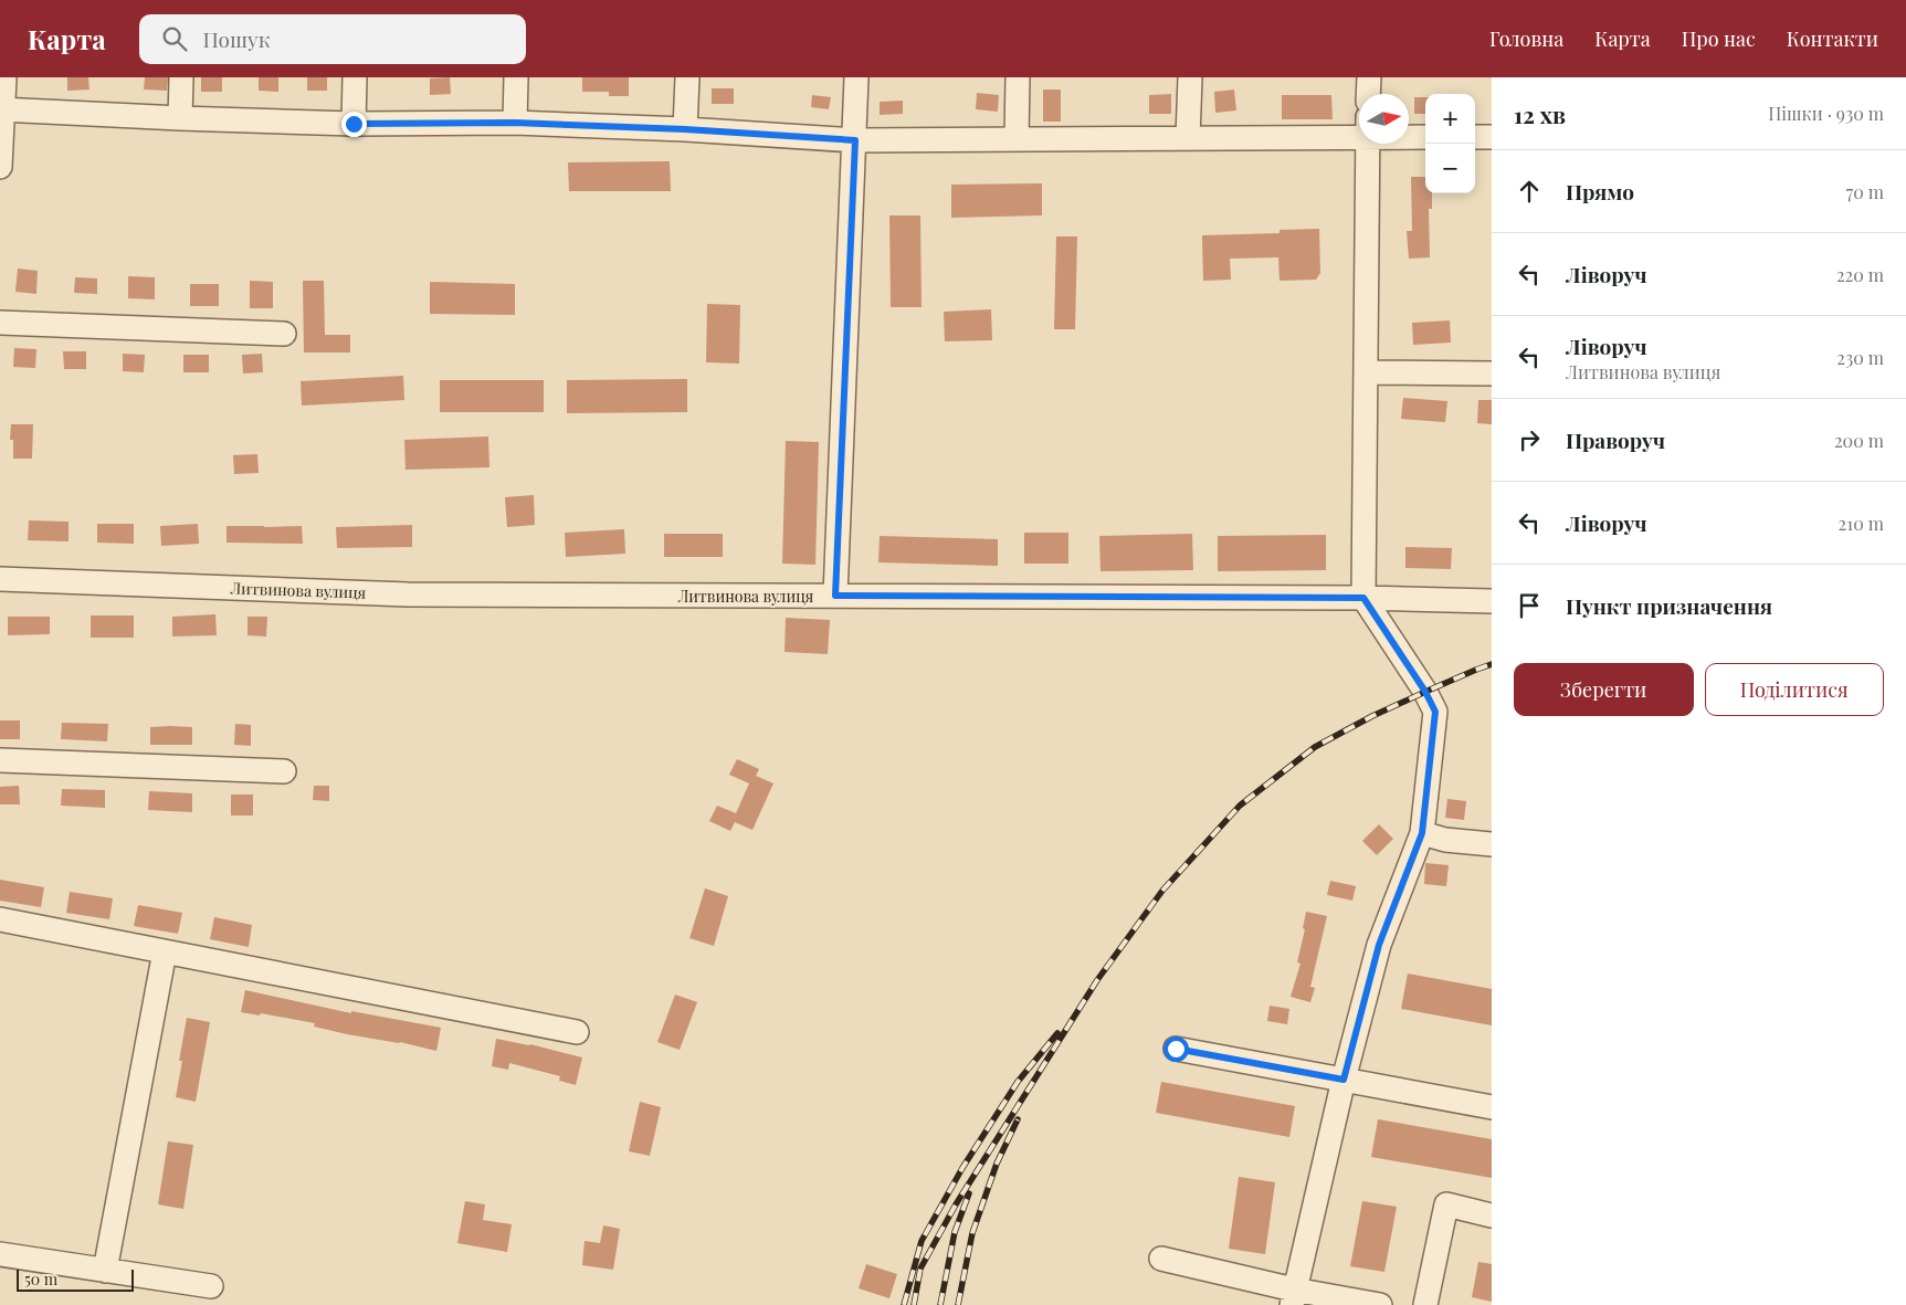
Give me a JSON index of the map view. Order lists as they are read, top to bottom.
{
  "streets": {
    "street": ["Литвинова вулиця"]
  },
  "scale_bar": "50 m",
  "north": "right",
  "page": {
    "header": "Карта",
    "search": "Пошук",
    "nav": [
      "Головна",
      "Карта",
      "Про нас",
      "Контакти"
    ],
    "heading": ["12 хв", "Пішки · 930 m"],
    "map_buttons": ["+", "−"],
    "list": [
      ["Прямо", "70 m"],
      ["Ліворуч", "220 m"],
      ["Ліворуч", "Литвинова вулиця", "230 m"],
      ["Праворуч", "200 m"],
      ["Ліворуч", "210 m"],
      "Пункт призначення"
    ],
    "buttons": ["Зберегти", "Поділитися"],
    "scale": "50 m"
  }
}
